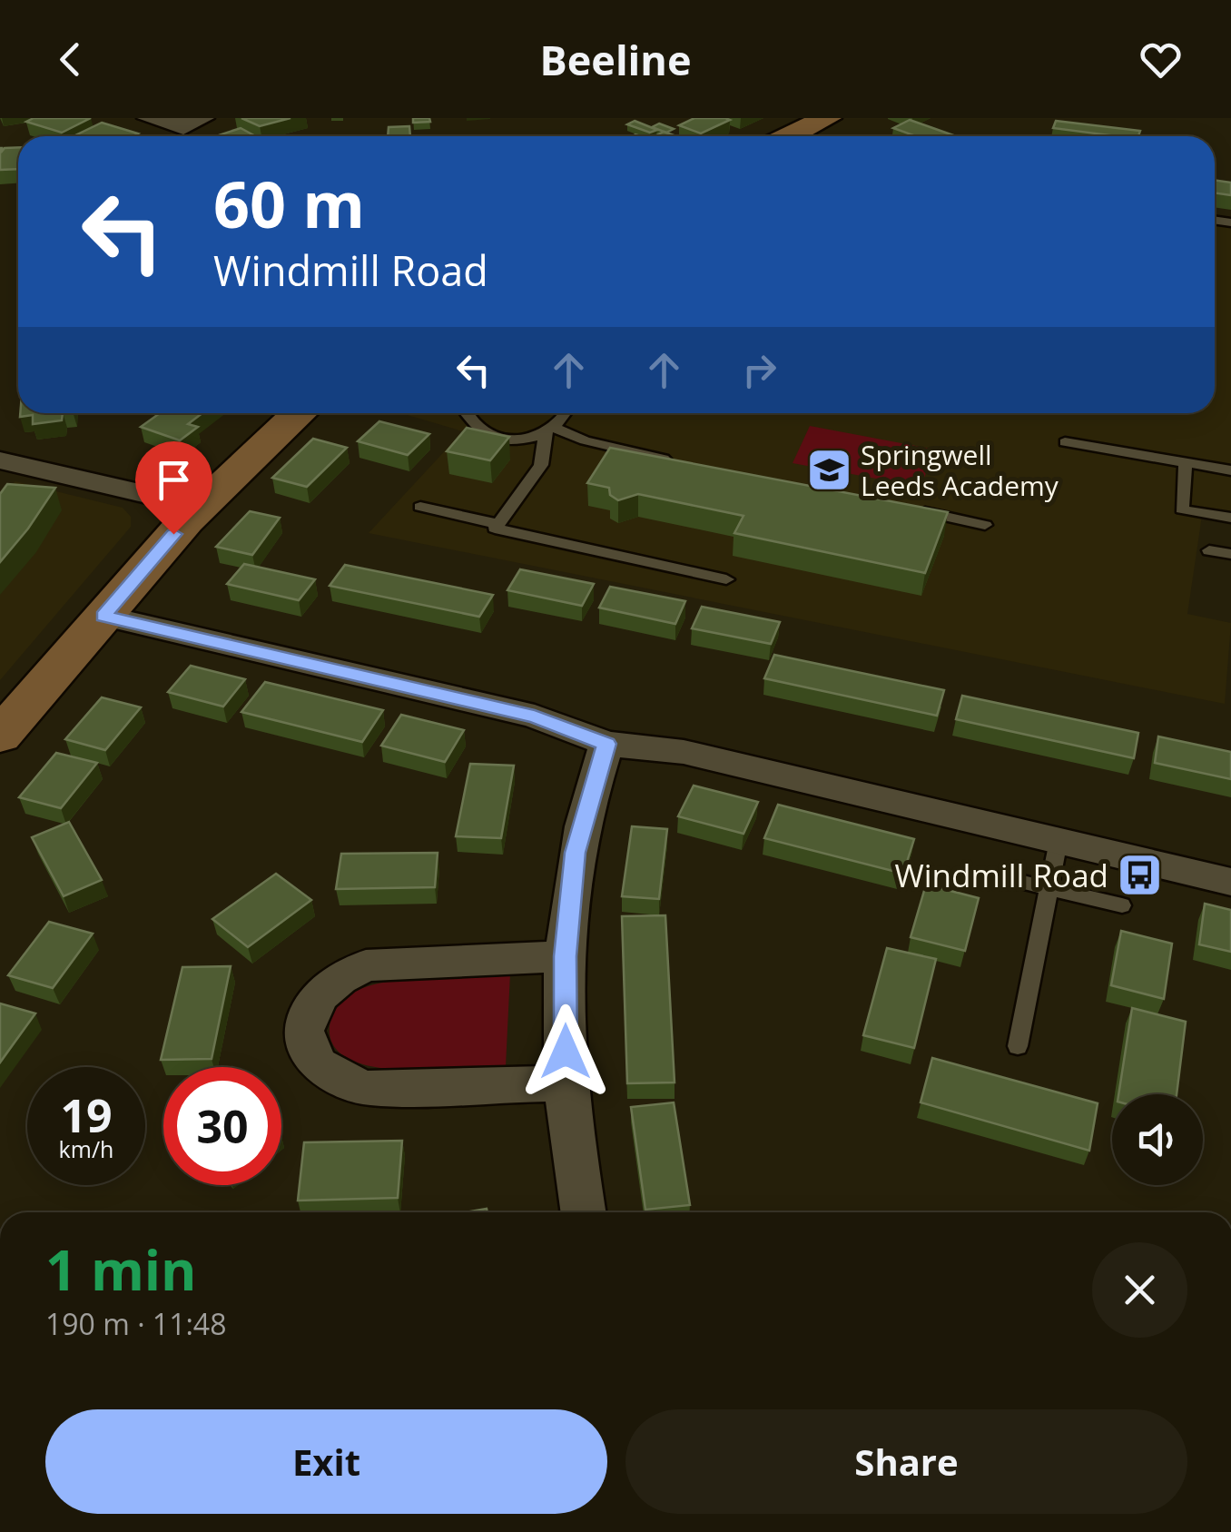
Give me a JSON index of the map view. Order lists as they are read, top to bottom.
{
  "places": {
    "school or university": ["Springwell Leeds Academy"],
    "bus stop": ["Windmill Road"]
  },
  "page": {
    "header": "Beeline",
    "turn": ["60 m", "Windmill Road"],
    "speed": "19 km/h",
    "limit": "30",
    "heading": ["1 min", "190 m · 11:48"],
    "buttons": ["Exit", "Share"]
  }
}
